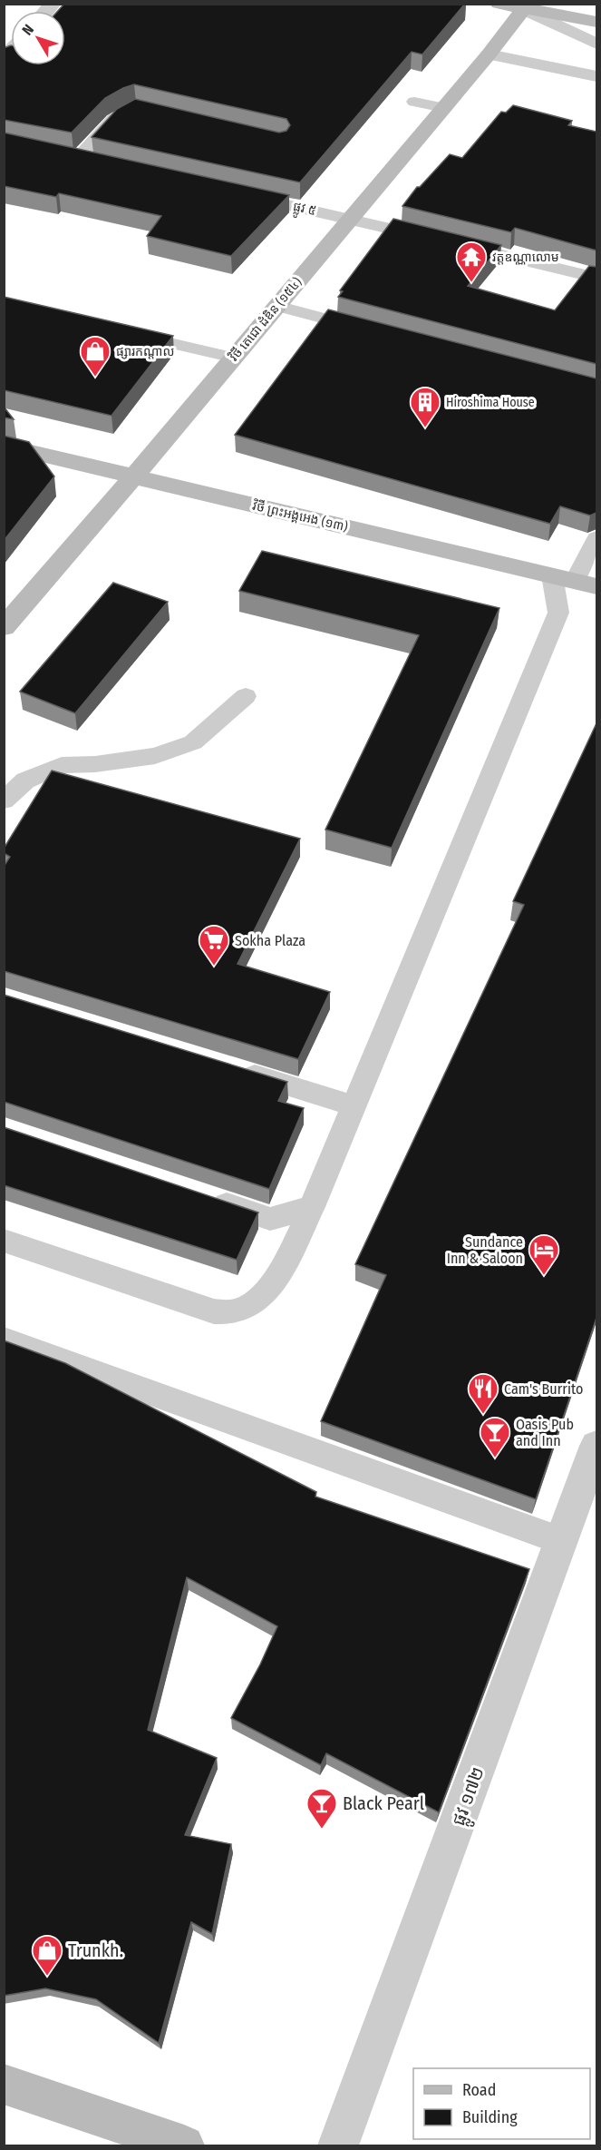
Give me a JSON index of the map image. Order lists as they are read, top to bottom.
{
  "streets": {
    "street": ["វិថី តេជោ ដំឌិន (១៥៤)", "វិថី ព្រះអង្គអេង (១៣)", "ផ្លូវ ១៧២"],
    "lane": ["ផ្លូវ ៥"]
  },
  "crossings": [
    ["ផ្លូវ ៥", "វិថី តេជោ ដំឌិន (១៥៤)"],
    ["វិថី តេជោ ដំឌិន (១៥៤)", "វិថី ព្រះអង្គអេង (១៣)"]
  ],
  "places": {
    "temple": ["វត្តឧណ្ណាលោម"],
    "shop": ["ផ្សារកណ្ដាល", "Trunkh."],
    "building": ["Hiroshima House"],
    "supermarket": ["Sokha Plaza"],
    "hotel": ["Sundance Inn & Saloon"],
    "restaurant": ["Cam's Burrito"],
    "bar": ["Oasis Pub and Inn", "Black Pearl"]
  },
  "legend": ["Road", "Building"],
  "north": "top left"
}
